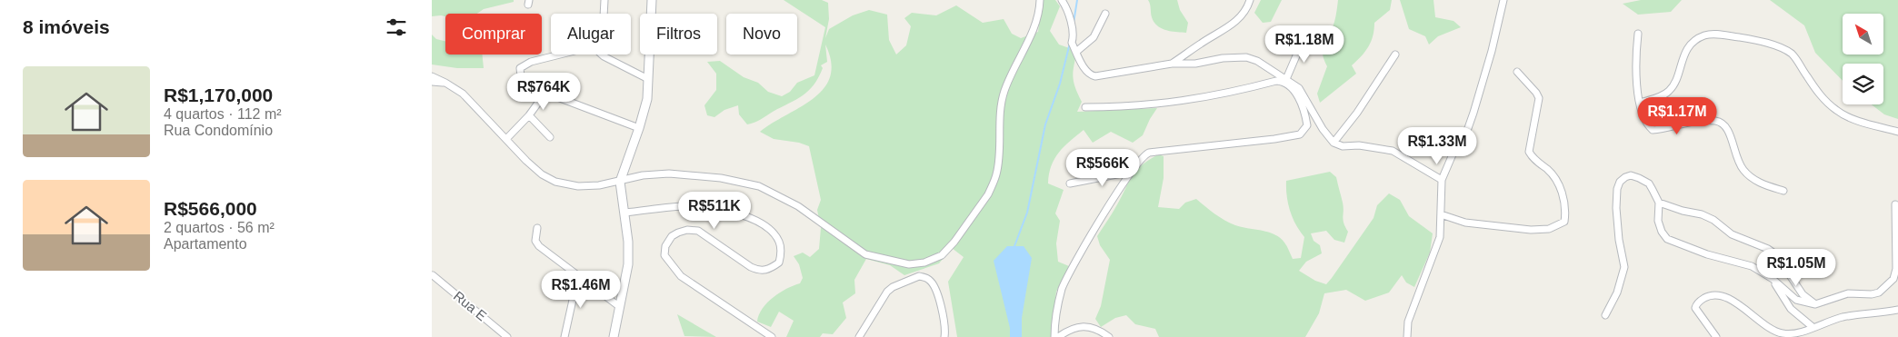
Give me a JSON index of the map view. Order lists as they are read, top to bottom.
{
  "streets": {
    "street": ["Rua E"]
  },
  "north": "top left",
  "page": {
    "heading": "8 imóveis",
    "chip": [
      "Comprar",
      "Alugar",
      "Filtros",
      "Novo"
    ],
    "price": [
      "R$1.18M",
      "R$764K",
      "R$1.17M",
      "R$1.33M",
      "R$566K",
      "R$511K",
      "R$1.05M",
      "R$1.46M"
    ],
    "list": [
      {
        "name": "R$1,170,000",
        "note": "4 quartos · 112 m² · Rua Condomínio"
      },
      {
        "name": "R$566,000",
        "note": "2 quartos · 56 m² · Apartamento"
      }
    ]
  }
}
